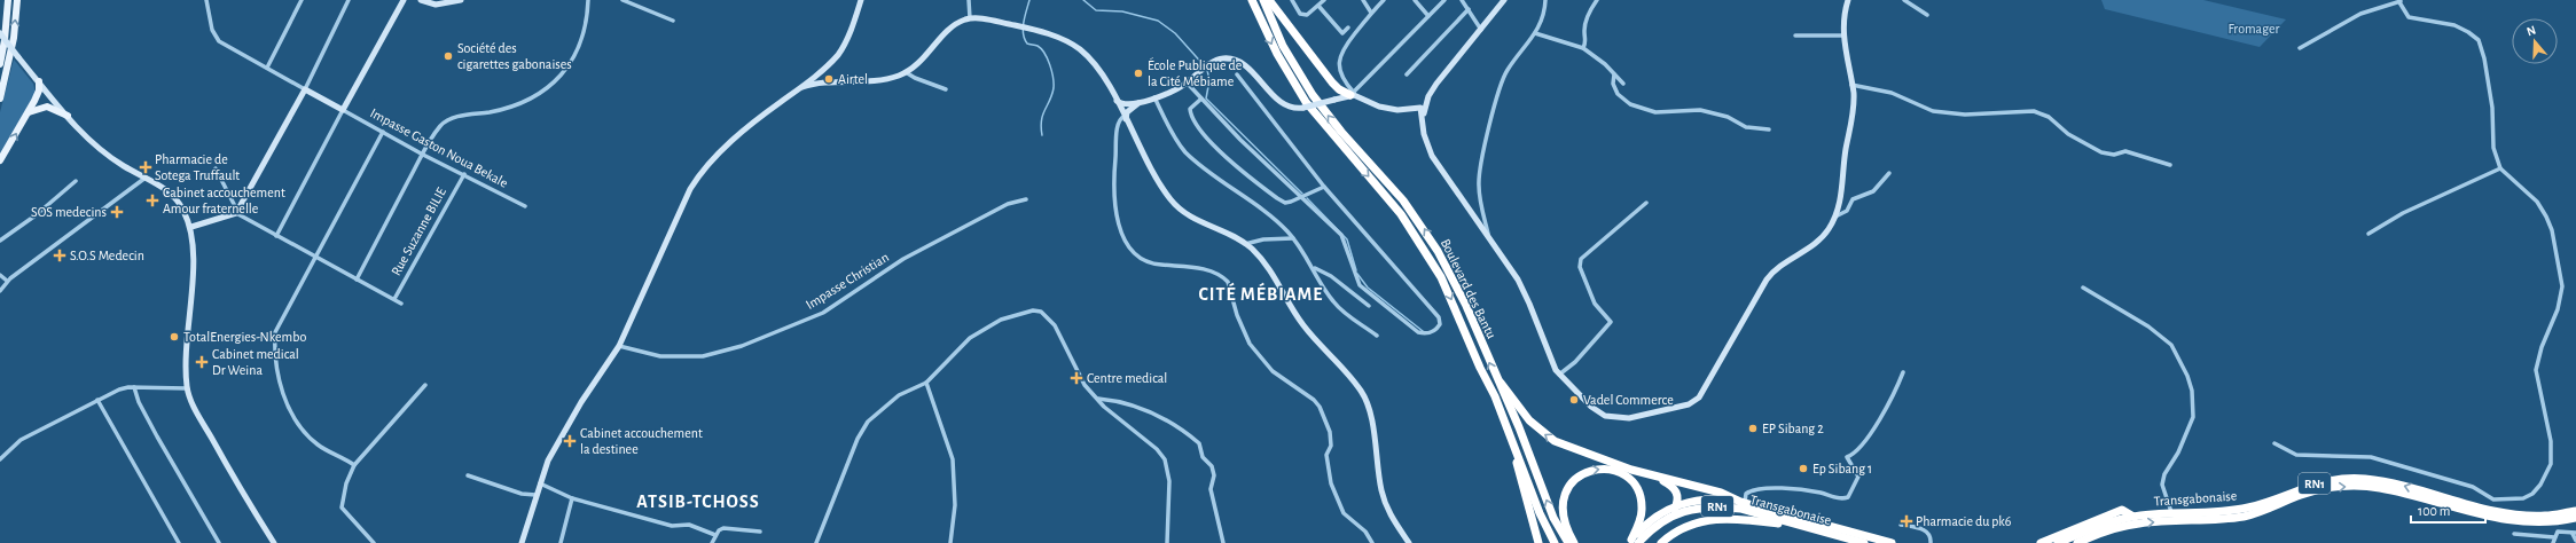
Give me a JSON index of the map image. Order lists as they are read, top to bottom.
{
  "streets": {
    "highway": ["Boulevard des Bantu", "RN1", "Transgabonaise"],
    "street": ["Impasse Gaston Noua Bekale", "Rue Suzanne BILIE", "Impasse Christian"]
  },
  "crossings": [
    ["Impasse Gaston Noua Bekale", "Rue Suzanne BILIE"]
  ],
  "districts": ["CITÉ MÉBIAME", "ATSIB-TCHOSS"],
  "parks": ["Fromager"],
  "places": {
    "other": [
      "Société des cigarettes gabonaises",
      "École Publique de la Cité Mébiame",
      "Airtel",
      "TotalEnergies-Nkembo",
      "Vadel Commerce",
      "EP Sibang 2",
      "Ep Sibang 1"
    ],
    "health": [
      "Pharmacie de Sotega Truffault",
      "Cabinet accouchement Amour fraternelle",
      "SOS medecins",
      "S.O.S Medecin",
      "Cabinet medical Dr Weina",
      "Centre medical",
      "Cabinet accouchement la destinee",
      "Pharmacie du pk6"
    ]
  },
  "scale_bar": "100 m",
  "north": "top"
}
